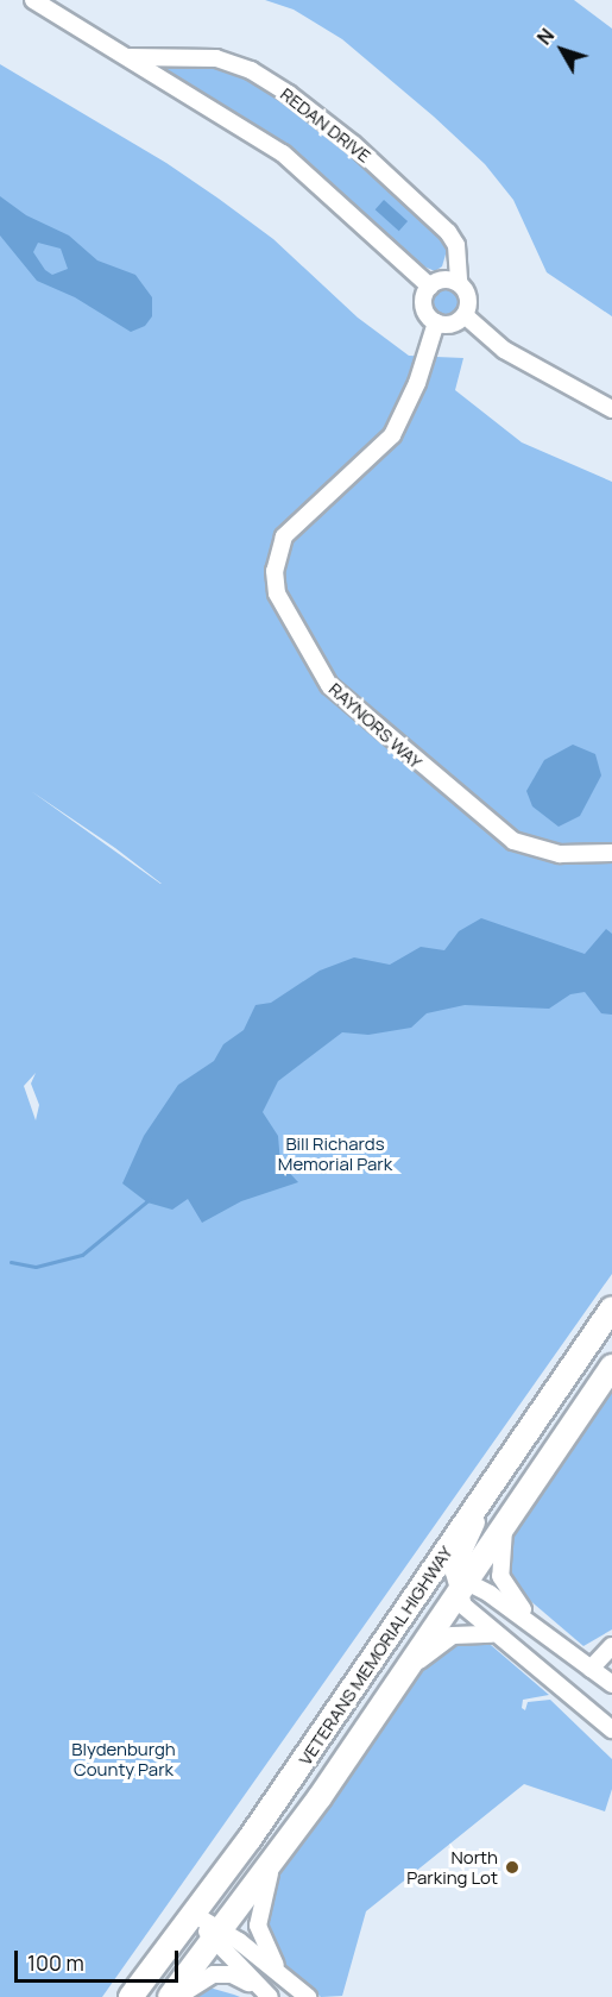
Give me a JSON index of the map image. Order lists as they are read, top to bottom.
{
  "streets": {
    "highway": ["VETERANS MEMORIAL HIGHWAY"],
    "street": ["REDAN DRIVE", "RAYNORS WAY"]
  },
  "crossings": [
    ["REDAN DRIVE", "RAYNORS WAY"]
  ],
  "parks": ["Bill Richards Memorial Park", "Blydenburgh County Park"],
  "places": ["North Parking Lot"],
  "scale_bar": "100 m",
  "north": "top left"
}
